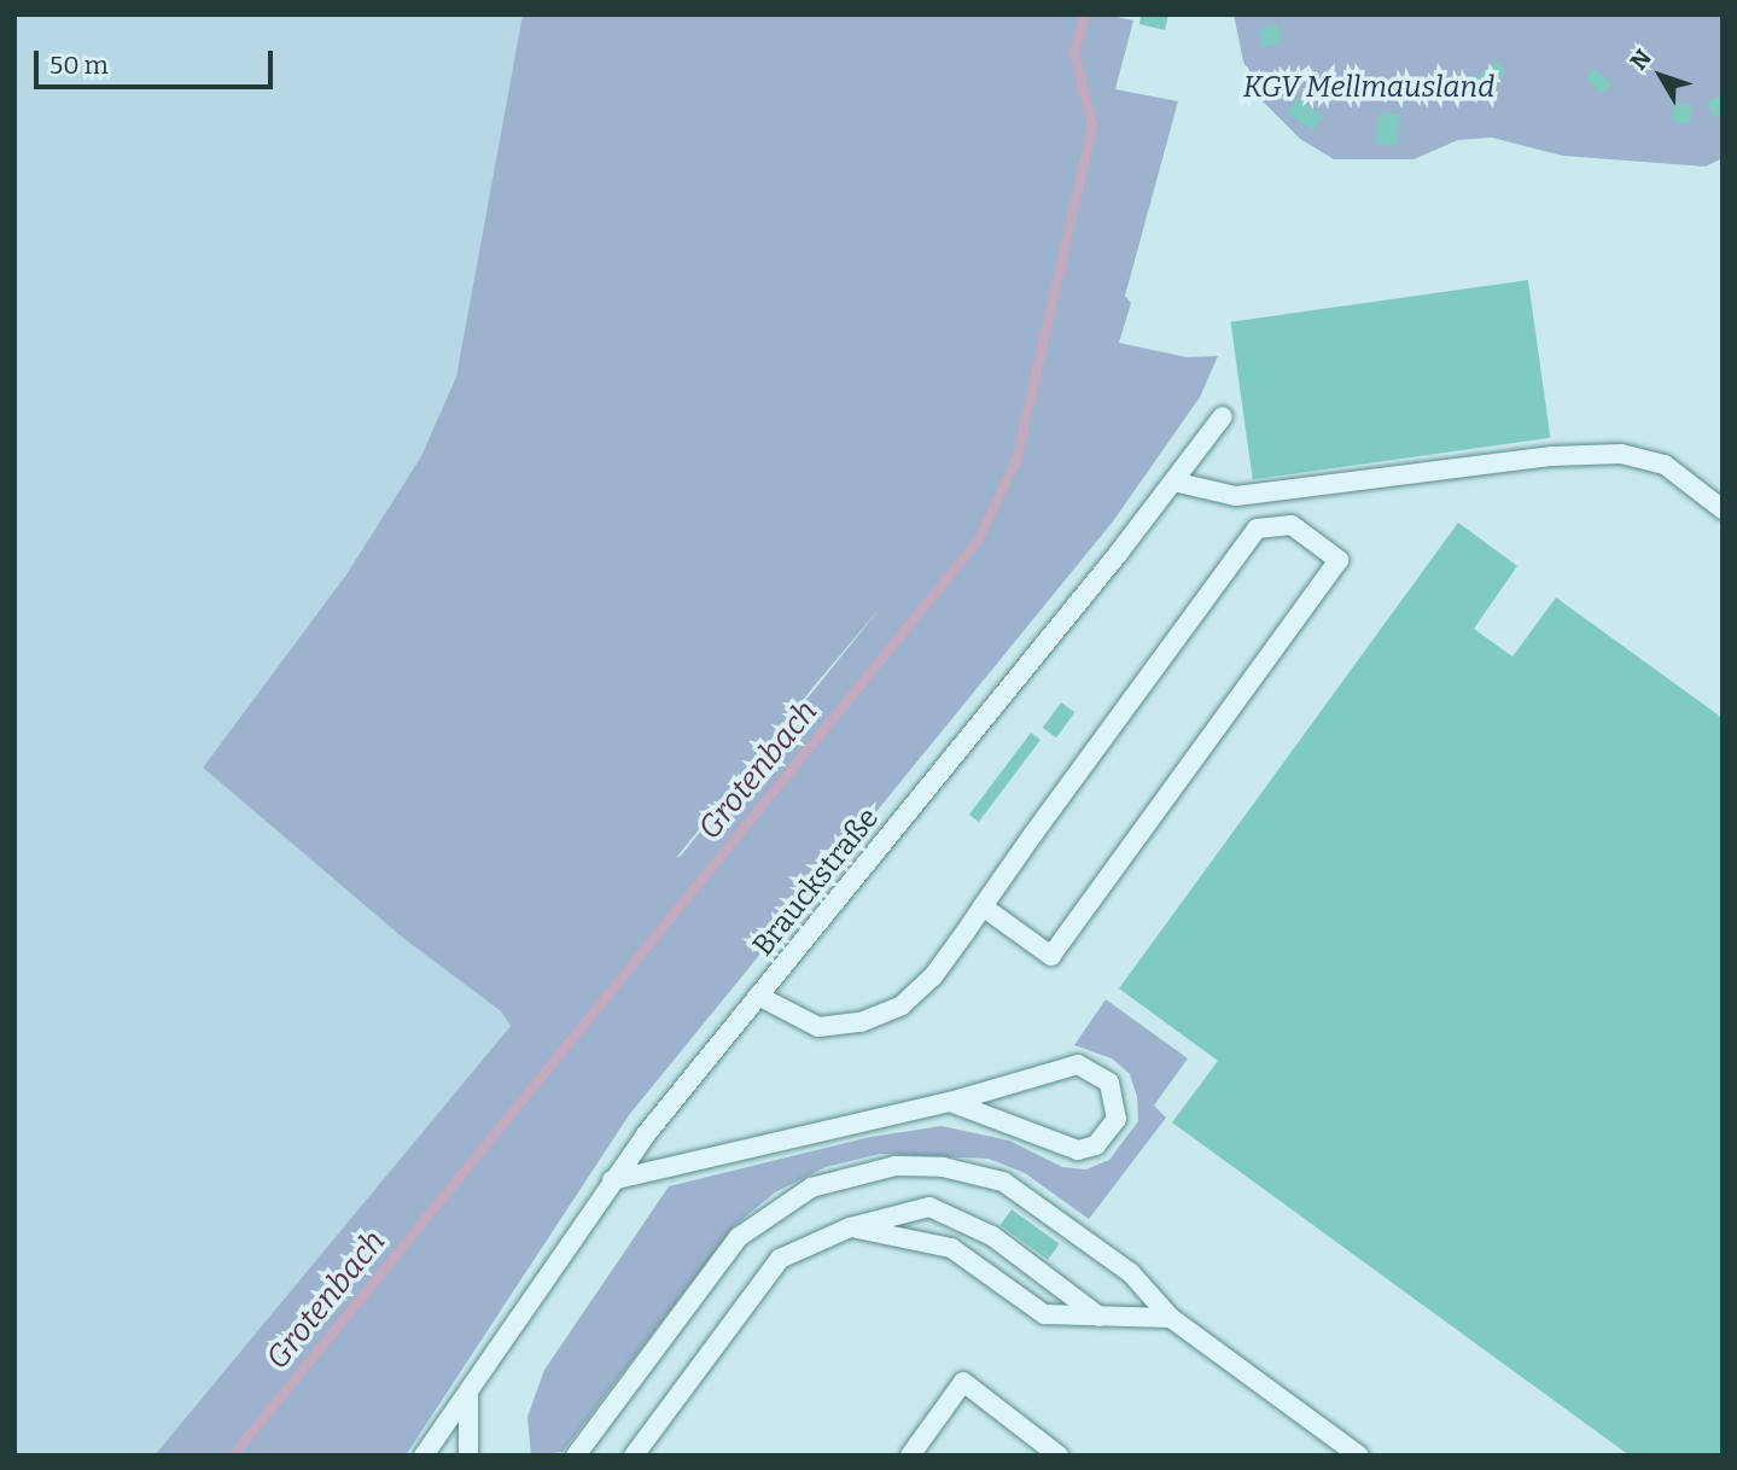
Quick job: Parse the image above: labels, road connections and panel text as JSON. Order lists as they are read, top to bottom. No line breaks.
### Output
{"streets":{"lane":["Brauckstraße"]},"water":["Grotenbach"],"parks":["KGV Mellmausland"],"scale_bar":"50 m","north":"top left"}
